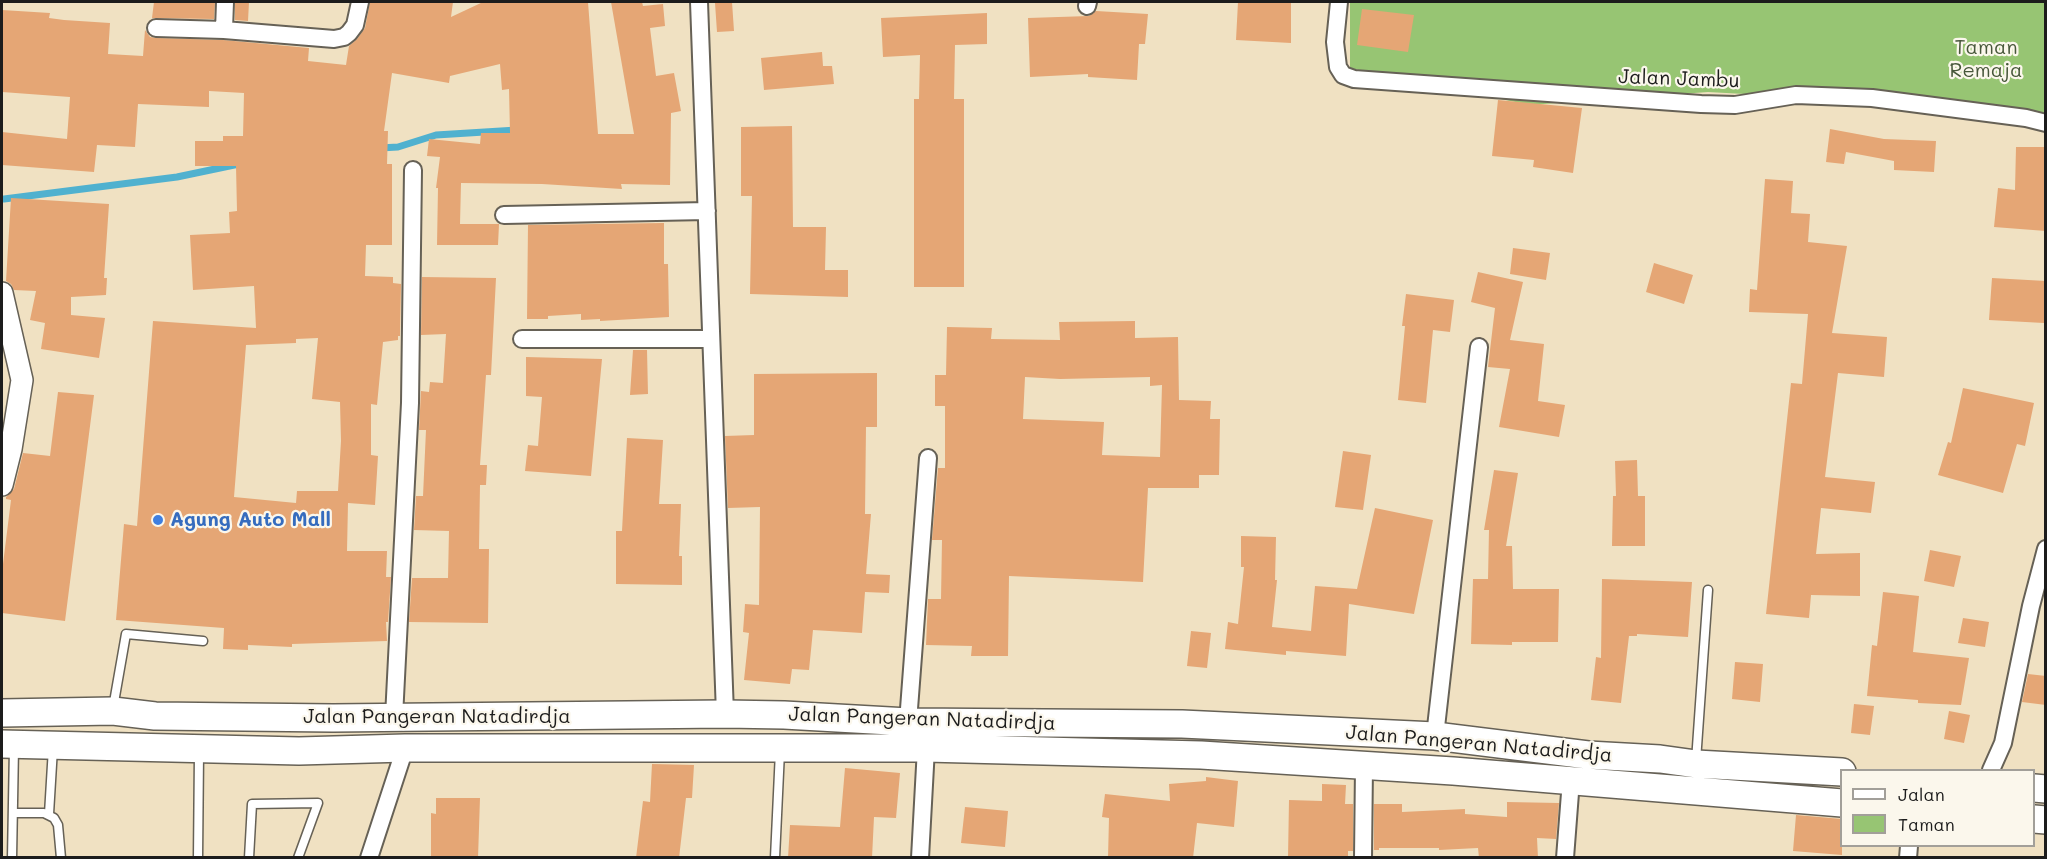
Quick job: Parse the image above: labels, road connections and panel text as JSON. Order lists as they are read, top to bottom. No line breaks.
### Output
{"streets":{"main road":["Jalan Pangeran Natadirdja"],"street":["Jalan Jambu"]},"parks":["Taman Remaja"],"places":["Agung Auto Mall"],"legend":["Jalan","Taman"]}
